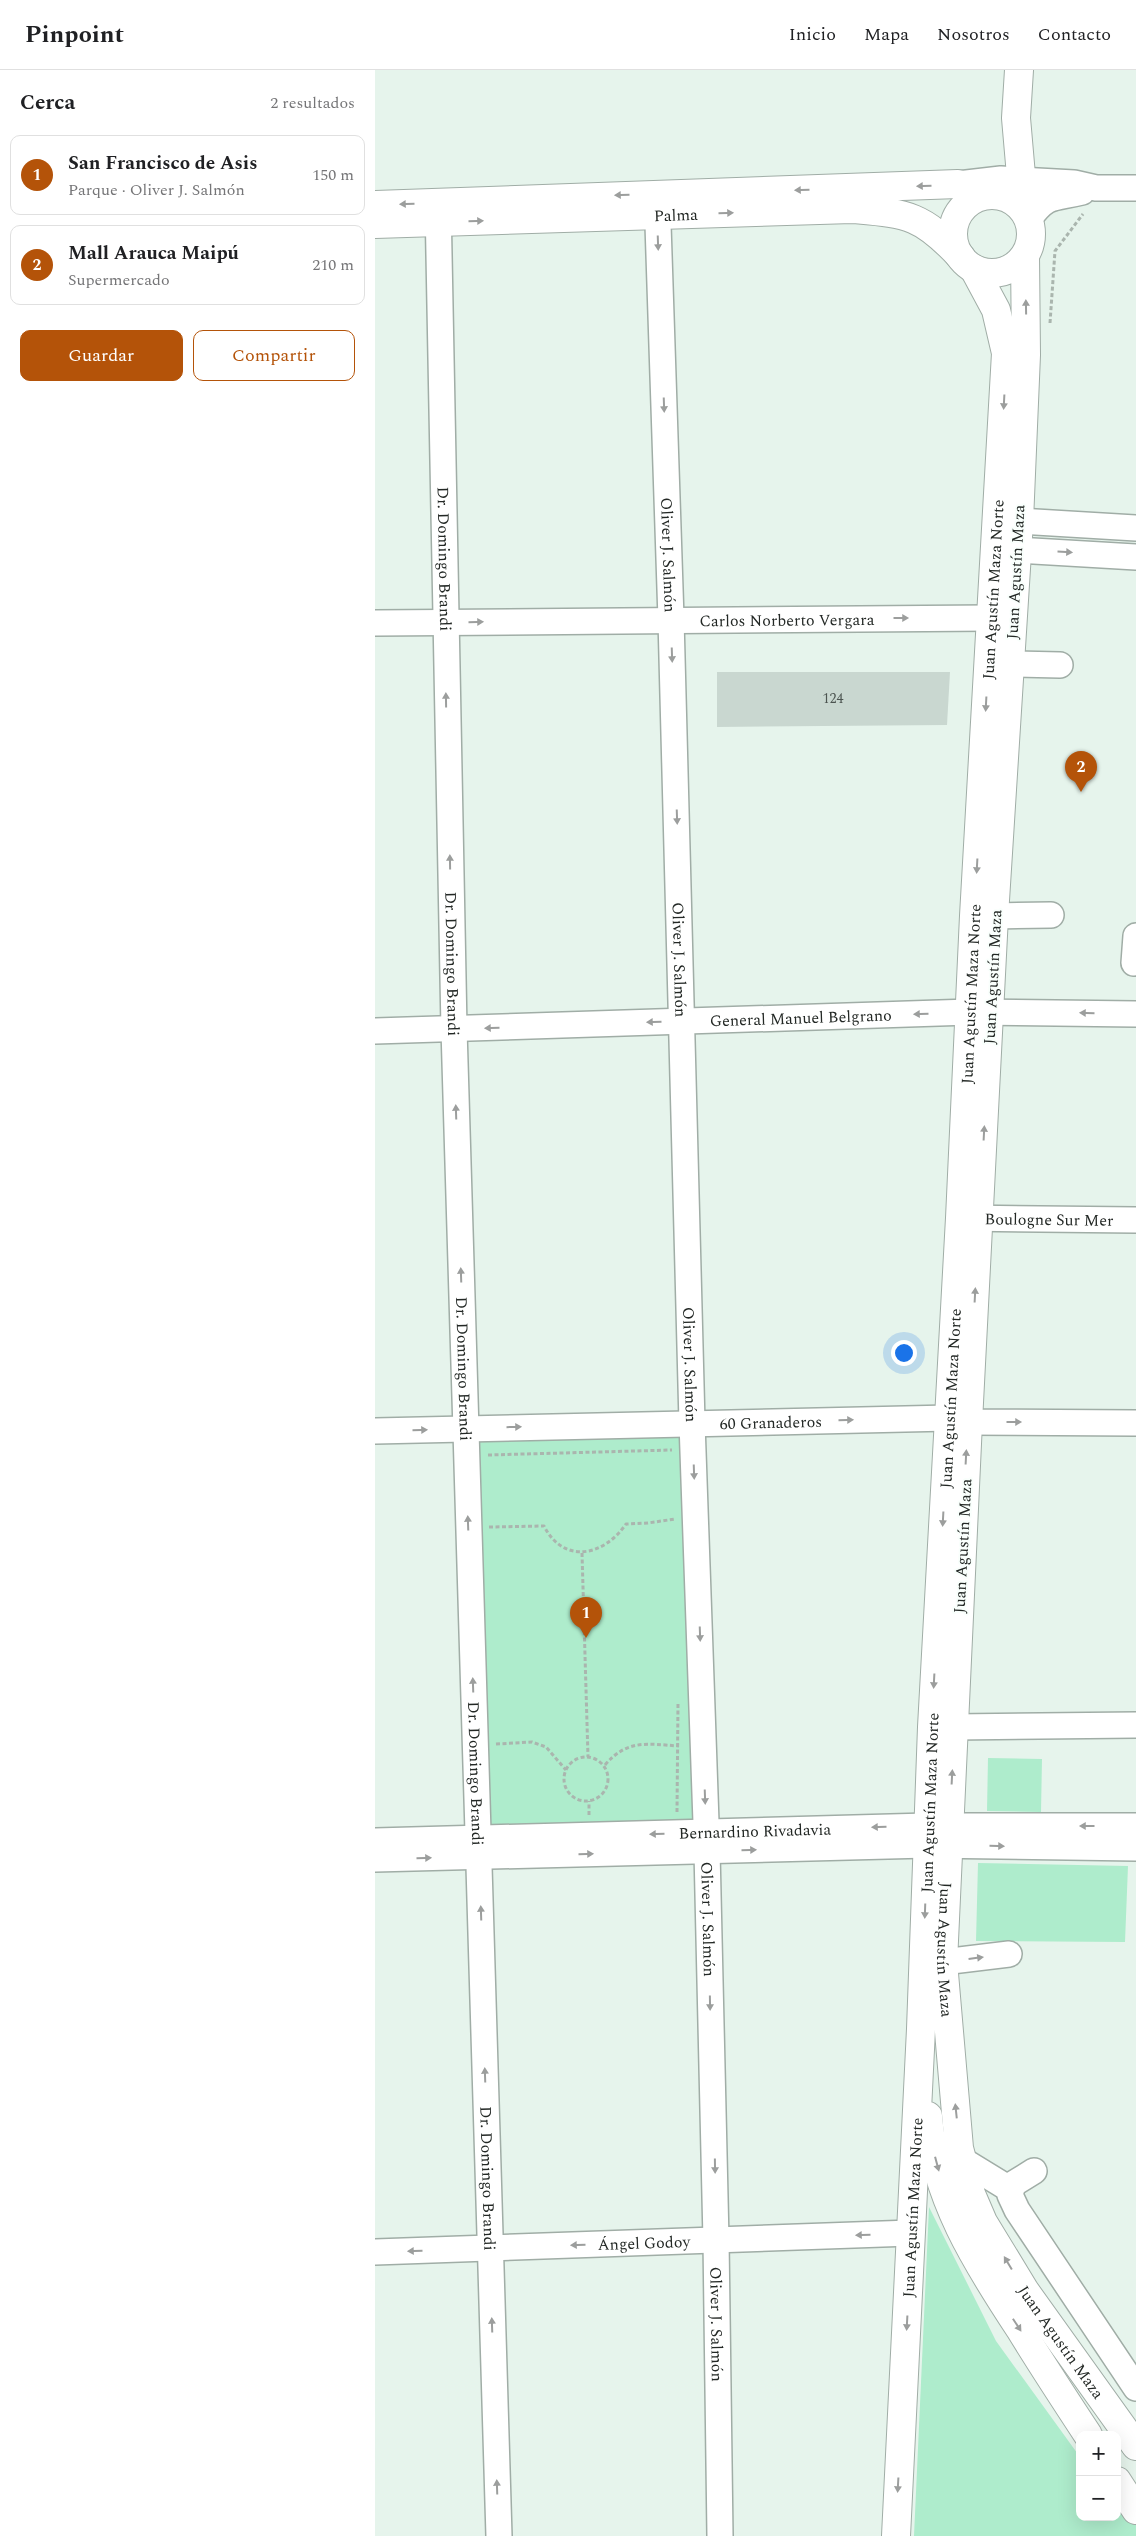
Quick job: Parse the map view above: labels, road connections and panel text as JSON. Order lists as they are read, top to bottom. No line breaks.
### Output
{"streets":{"main road":["Palma","Juan Agustín Maza","Juan Agustín Maza Norte"],"street":["Oliver J. Salmón","Dr. Domingo Brandi","Carlos Norberto Vergara","General Manuel Belgrano","Boulogne Sur Mer","60 Granaderos","Bernardino Rivadavia","Ángel Godoy"]},"crossings":[["Palma","Oliver J. Salmón"],["Palma","Dr. Domingo Brandi"],["Palma","Juan Agustín Maza"],["Palma","Juan Agustín Maza Norte"],["Oliver J. Salmón","Carlos Norberto Vergara"],["Oliver J. Salmón","General Manuel Belgrano"],["Oliver J. Salmón","60 Granaderos"],["Oliver J. Salmón","Bernardino Rivadavia"],["Oliver J. Salmón","Ángel Godoy"],["Dr. Domingo Brandi","Carlos Norberto Vergara"],["Dr. Domingo Brandi","General Manuel Belgrano"],["Dr. Domingo Brandi","60 Granaderos"],["Dr. Domingo Brandi","Bernardino Rivadavia"],["Dr. Domingo Brandi","Ángel Godoy"],["Juan Agustín Maza","Juan Agustín Maza Norte"],["Juan Agustín Maza","General Manuel Belgrano"],["Juan Agustín Maza","60 Granaderos"],["Juan Agustín Maza","Bernardino Rivadavia"],["Juan Agustín Maza Norte","Carlos Norberto Vergara"],["Juan Agustín Maza Norte","General Manuel Belgrano"],["Juan Agustín Maza Norte","Boulogne Sur Mer"],["Juan Agustín Maza Norte","60 Granaderos"],["Juan Agustín Maza Norte","Bernardino Rivadavia"],["Juan Agustín Maza Norte","Ángel Godoy"]],"one_way":["Oliver J. Salmón","Dr. Domingo Brandi","Juan Agustín Maza Norte","Carlos Norberto Vergara","General Manuel Belgrano","60 Granaderos","Ángel Godoy"],"house_numbers":["124"],"page":{"header":"Pinpoint","nav":["Inicio","Mapa","Nosotros","Contacto"],"heading":["Cerca","2 resultados"],"list":[{"mark":"1","name":"San Francisco de Asis","note":"Parque · Oliver J. Salmón","value":"150 m"},{"mark":"2","name":"Mall Arauca Maipú","note":"Supermercado","value":"210 m"}],"buttons":["Guardar","Compartir"],"pins":["2","1"],"map_buttons":["+","−"]}}
